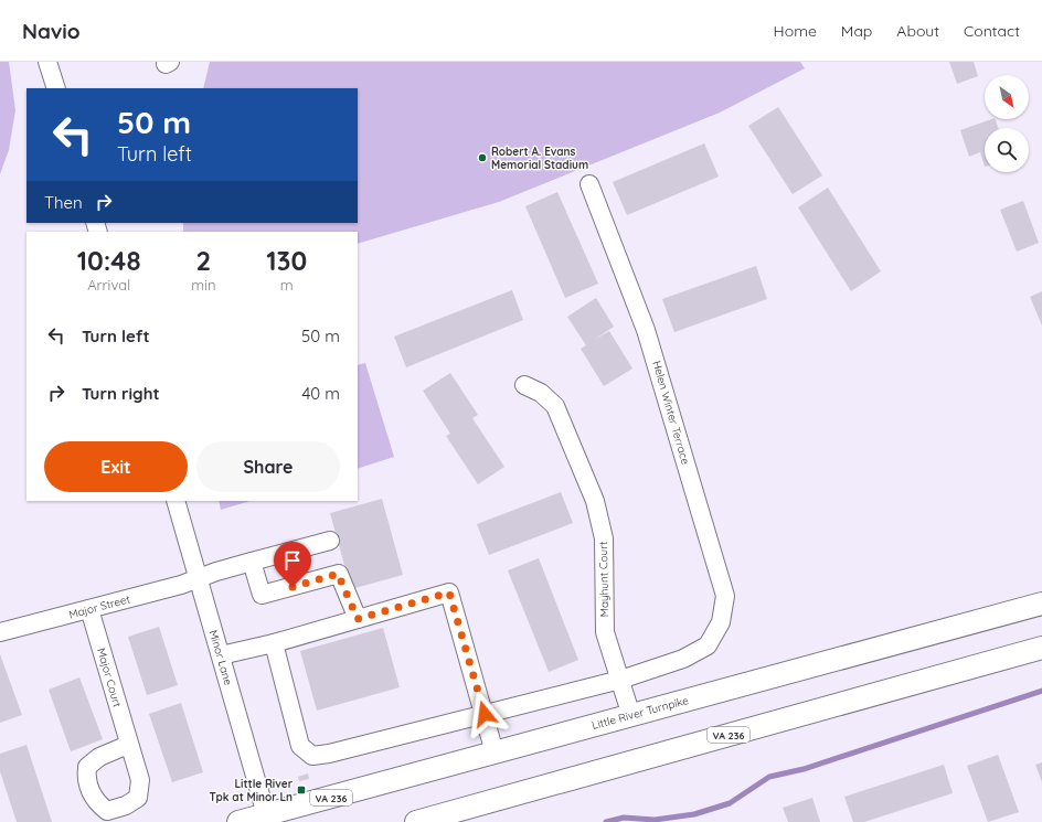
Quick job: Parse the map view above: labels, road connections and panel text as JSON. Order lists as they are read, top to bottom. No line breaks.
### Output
{"streets":{"main road":["Little River Turnpike","VA 236"],"street":["Helen Winter Terrace","Mayhunt Court","Major Street","Minor Lane","Major Court"]},"crossings":[["Helen Winter Terrace","Mayhunt Court"],["Mayhunt Court","Little River Turnpike"],["Major Street","Minor Lane"],["Major Street","Major Court"],["Minor Lane","Little River Turnpike"]],"places":{"other":["Robert A. Evans Memorial Stadium"],"transit":["Little River Tpk at Minor Ln"]},"north":"bottom right","page":{"header":"Navio","nav":["Home","Map","About","Contact"],"turn":["50 m","Turn left"],"then":"Then","eta":["10:48","Arrival","2","min","130","m"],"list":[{"name":"Turn left","value":"50 m"},{"name":"Turn right","value":"40 m"}],"buttons":["Exit","Share"]}}
